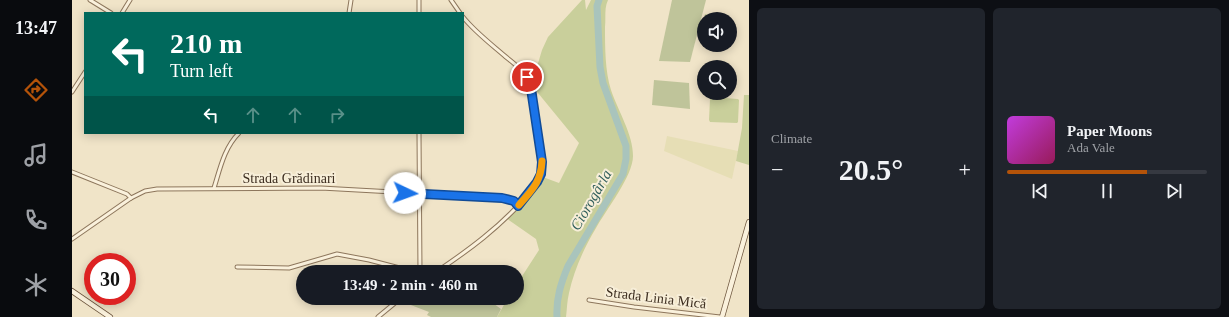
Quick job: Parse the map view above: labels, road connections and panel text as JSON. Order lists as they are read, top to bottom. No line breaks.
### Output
{"streets":{"street":["Strada Grădinari","Strada Linia Mică"]},"water":["Ciorogârla"],"page":{"tabs":"13:47","tile":"Climate","turn":["210 m","Turn left"],"song":["Paper Moons","Ada Vale"],"heat":["−","20.5°","+"],"limit":"30","trip":"13:49 · 2 min · 460 m"}}
